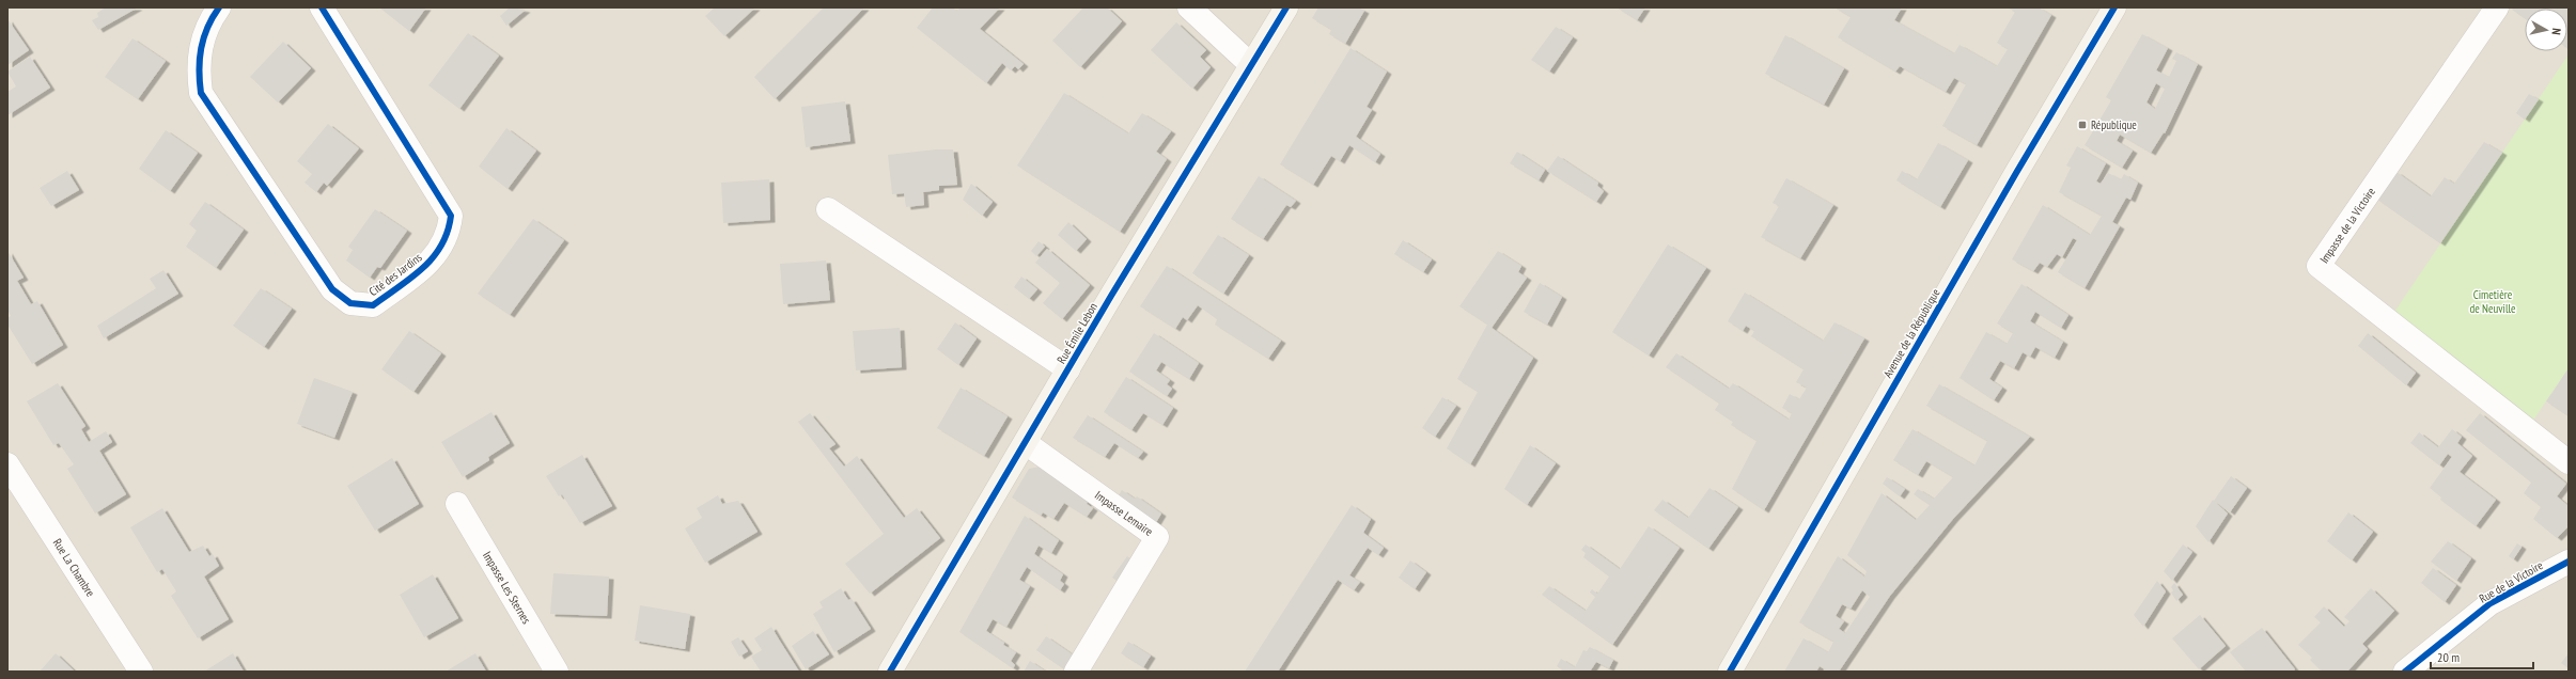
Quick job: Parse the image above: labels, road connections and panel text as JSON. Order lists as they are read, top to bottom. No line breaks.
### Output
{"streets":{"street":["Impasse de la Victoire","Cité des Jardins","Rue Émile Lebon","Avenue de la République","Impasse Lemaire","Rue La Chambre","Rue de la Victoire","Impasse Les Sternes"]},"crossings":[["Rue Émile Lebon","Impasse Lemaire"]],"parks":["Cimetière de Neuville"],"places":{"transit":["République"]},"scale_bar":"20 m","north":"right"}
